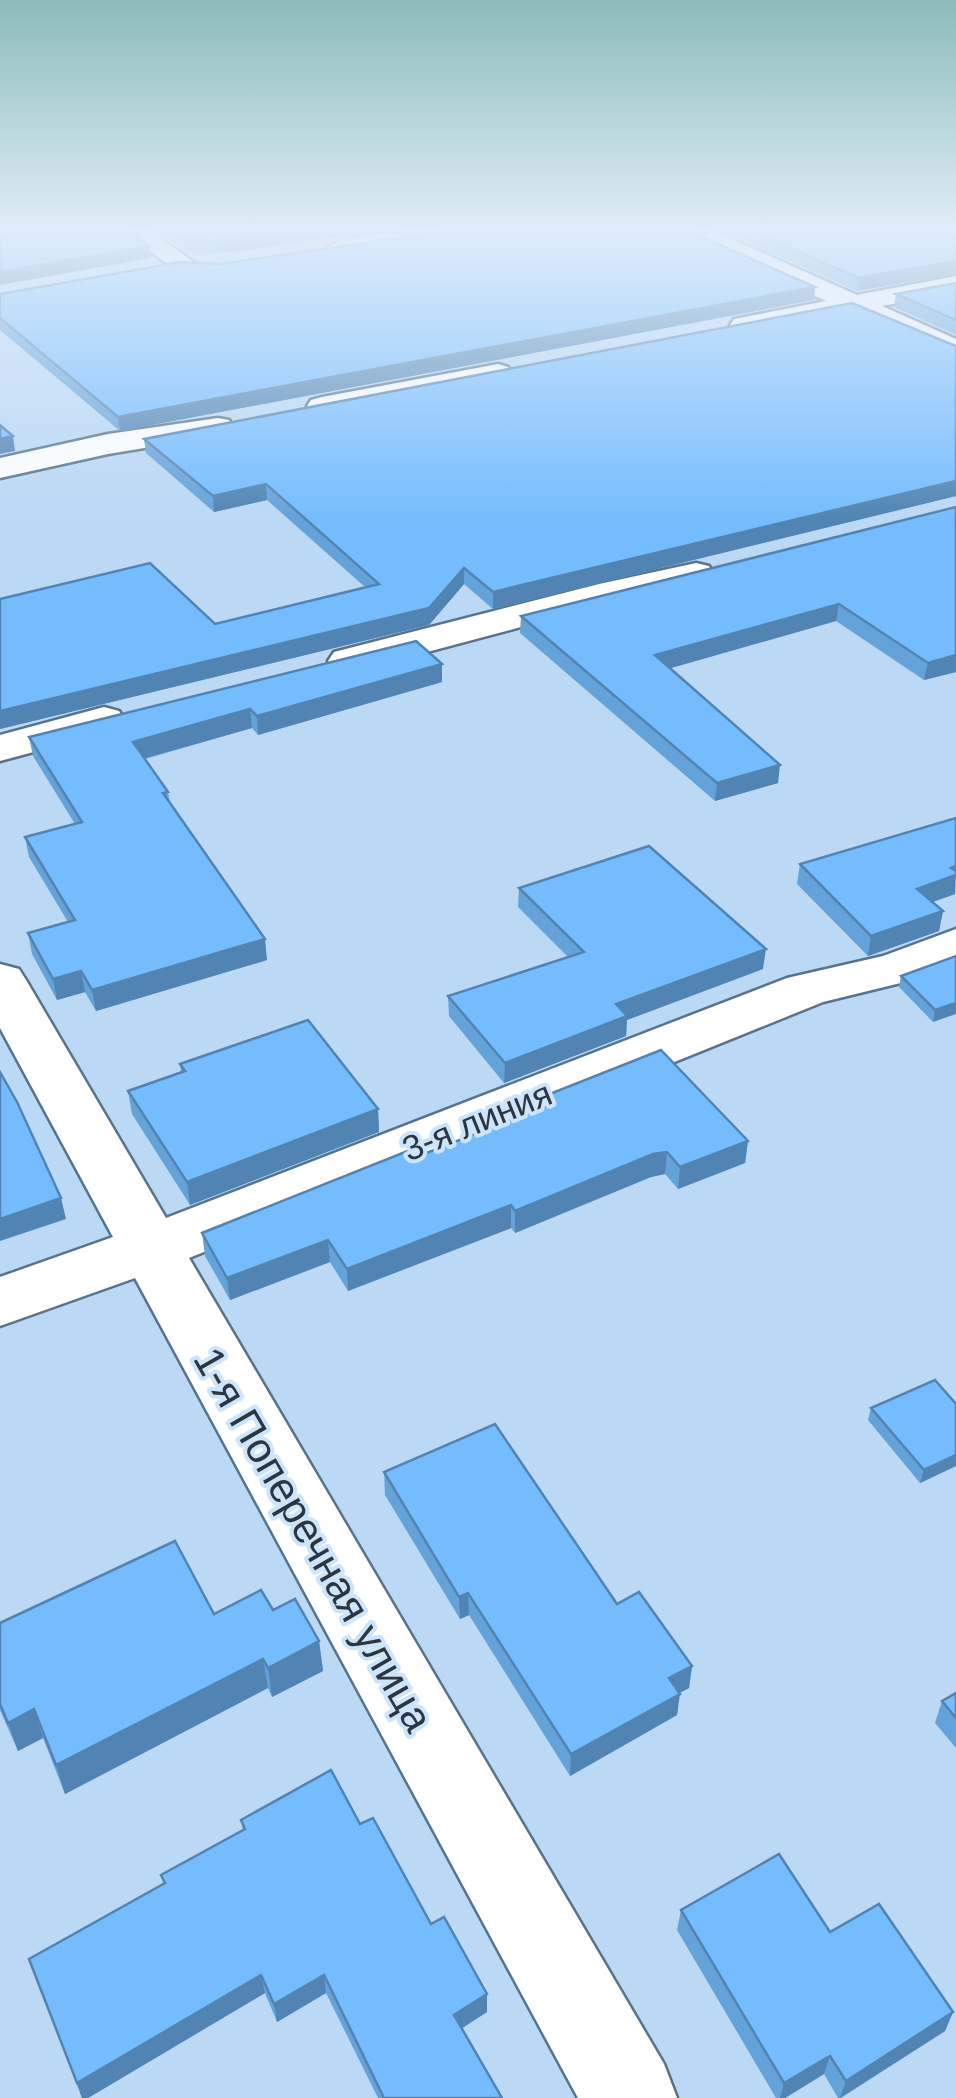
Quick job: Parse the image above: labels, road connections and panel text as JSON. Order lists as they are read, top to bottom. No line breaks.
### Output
{"streets":{"street":["3-я линия","1-я Поперечная улица"]},"crossings":[["3-я линия","1-я Поперечная улица"]]}
